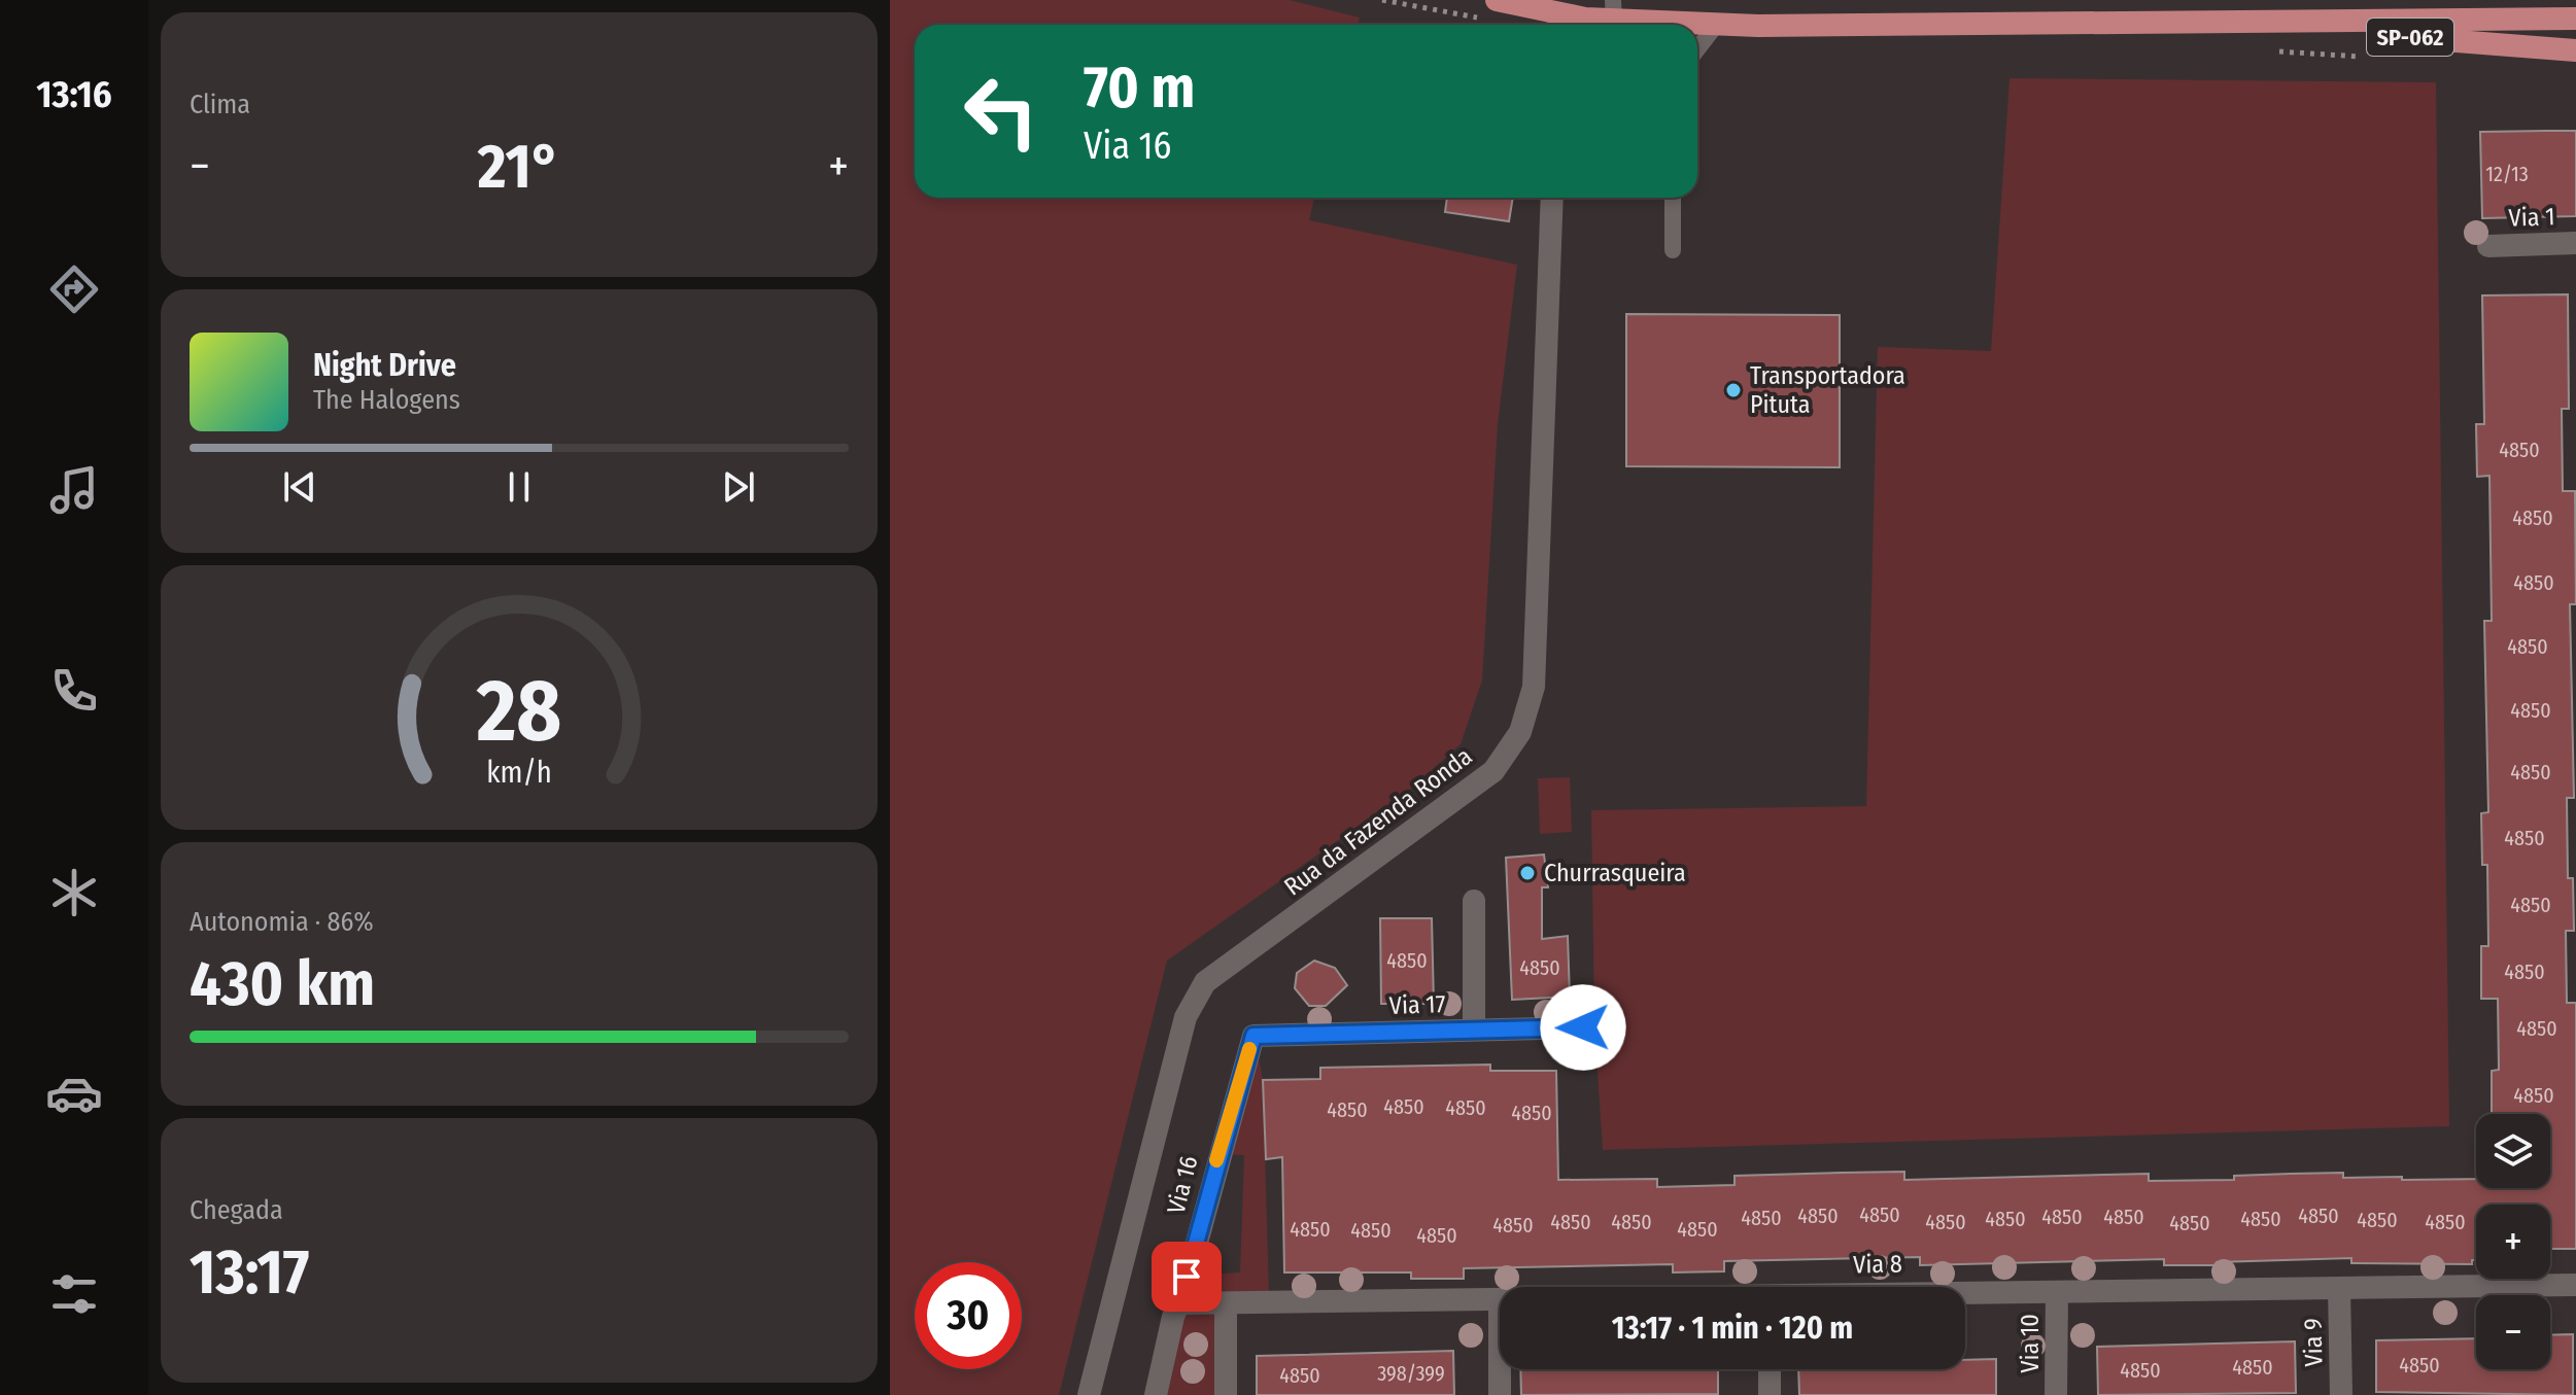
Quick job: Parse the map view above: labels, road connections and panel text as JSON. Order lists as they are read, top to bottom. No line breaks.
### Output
{"streets":{"main road":["SP-062"],"street":["Via 1","Rua da Fazenda Ronda","Via 17","Via 16","Via 8","Via 9","Via 10"]},"crossings":[["Via 17","Via 16"],["Via 16","Via 8"],["Via 8","Via 9"],["Via 8","Via 10"]],"places":["Transportadora Pituta","Churrasqueira"],"house_numbers":["12/13","4850","4850","4850","4850","4850","4850","4850","4850","4850","4850","4850","4850","4850","4850","4850","4850","4850","4850","4850","4850","4850","4850","4850","4850","4850","4850","4850","4850","4850","4850","4850","4850","4850","4850","4850","4850","4850","4850","4850","398/399","4850"],"page":{"tabs":"13:16","tile":["Clima",["Autonomia · 86%","430 km"],["Chegada","13:17"]],"turn":["70 m","Via 16"],"heat":["−","21°","+"],"song":["Night Drive","The Halogens"],"map_buttons":["+","−"],"limit":"30","trip":"13:17 · 1 min · 120 m","gauge":["28","km/h"]}}
